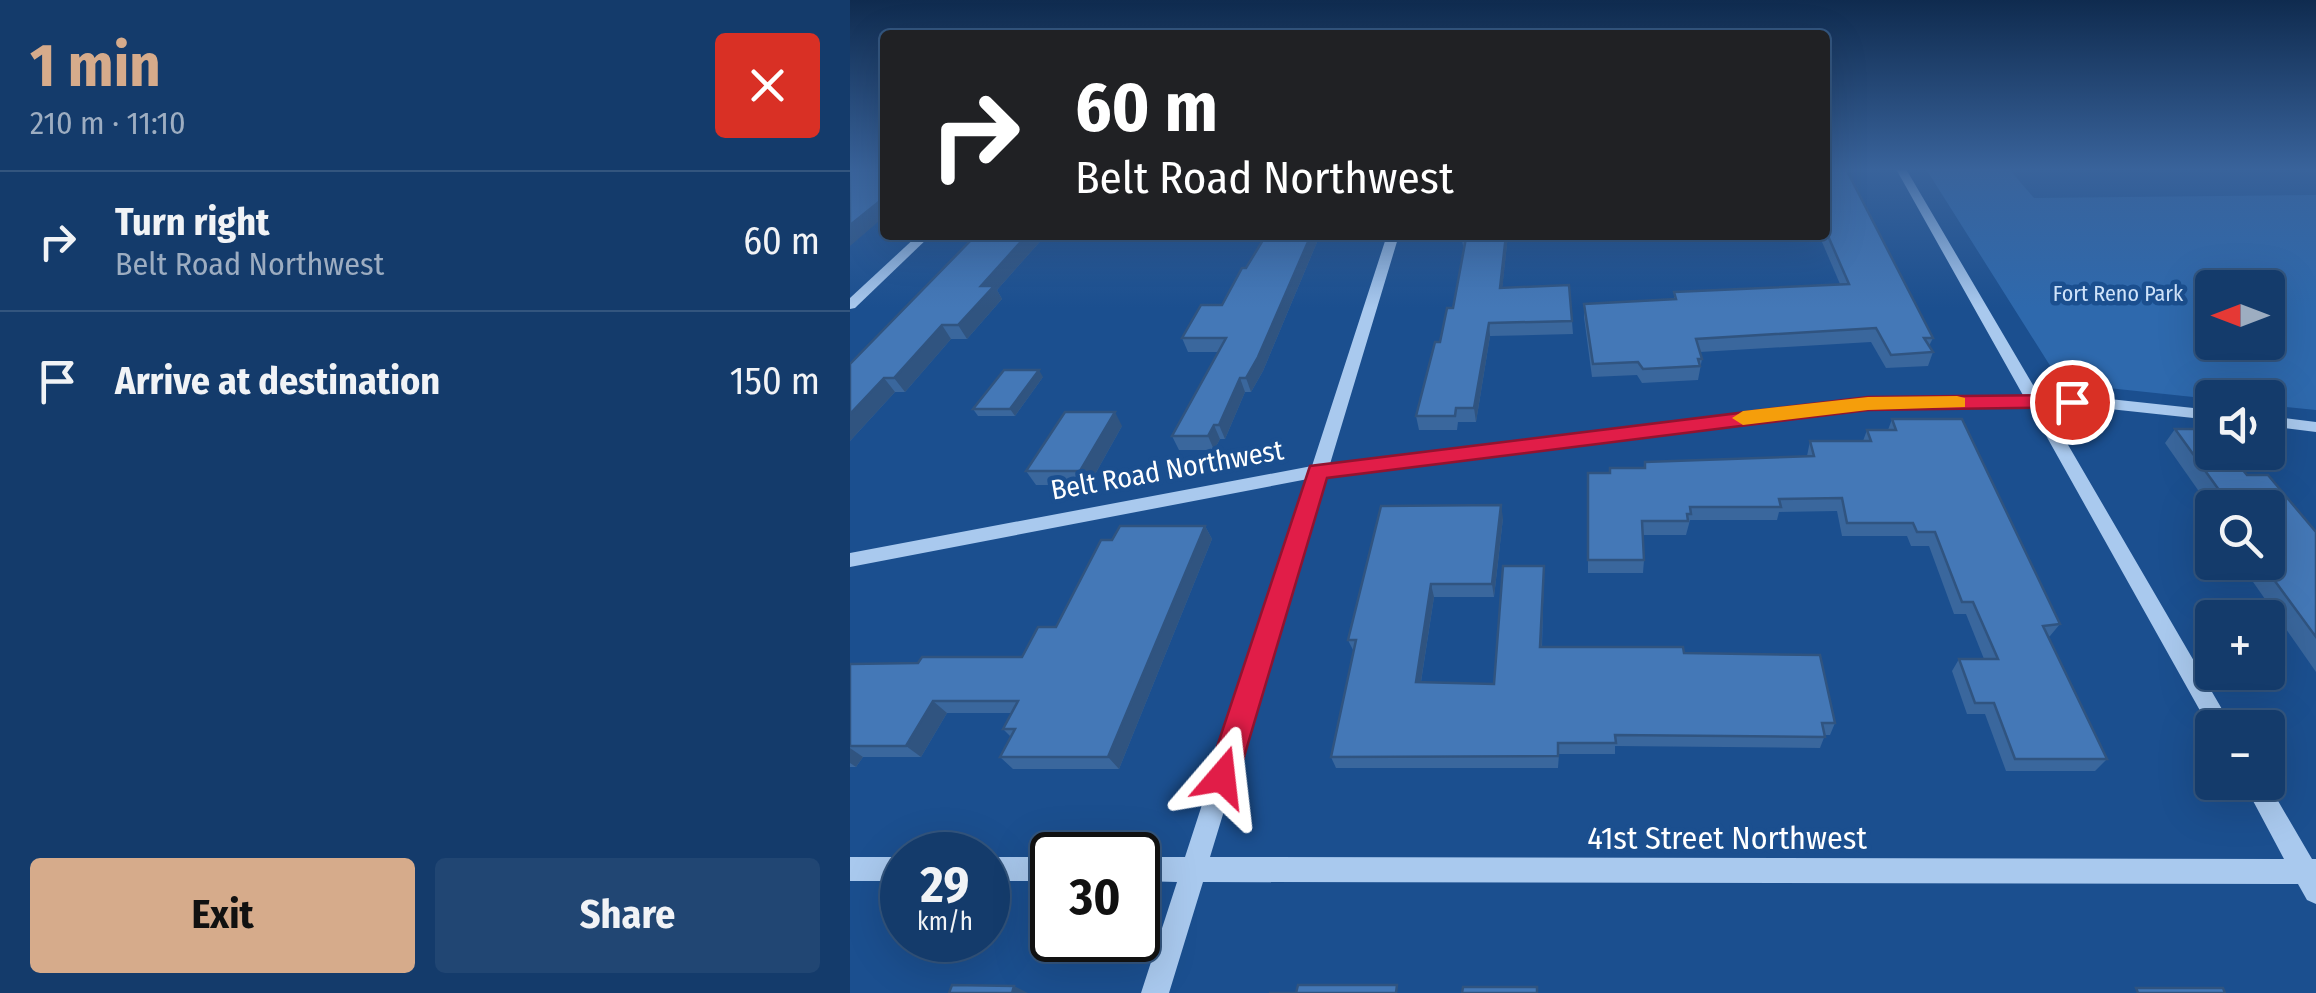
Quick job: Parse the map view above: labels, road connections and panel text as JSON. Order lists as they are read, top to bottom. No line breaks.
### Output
{"streets":{"street":["Belt Road Northwest","41st Street Northwest"]},"parks":["Fort Reno Park"],"north":"left","page":{"heading":["1 min","210 m · 11:10"],"turn":["60 m","Belt Road Northwest"],"list":[{"name":"Turn right","note":"Belt Road Northwest","value":"60 m"},{"name":"Arrive at destination","value":"150 m"}],"map_buttons":["+","−"],"speed":"29 km/h","limit":"30","buttons":["Exit","Share"]}}
